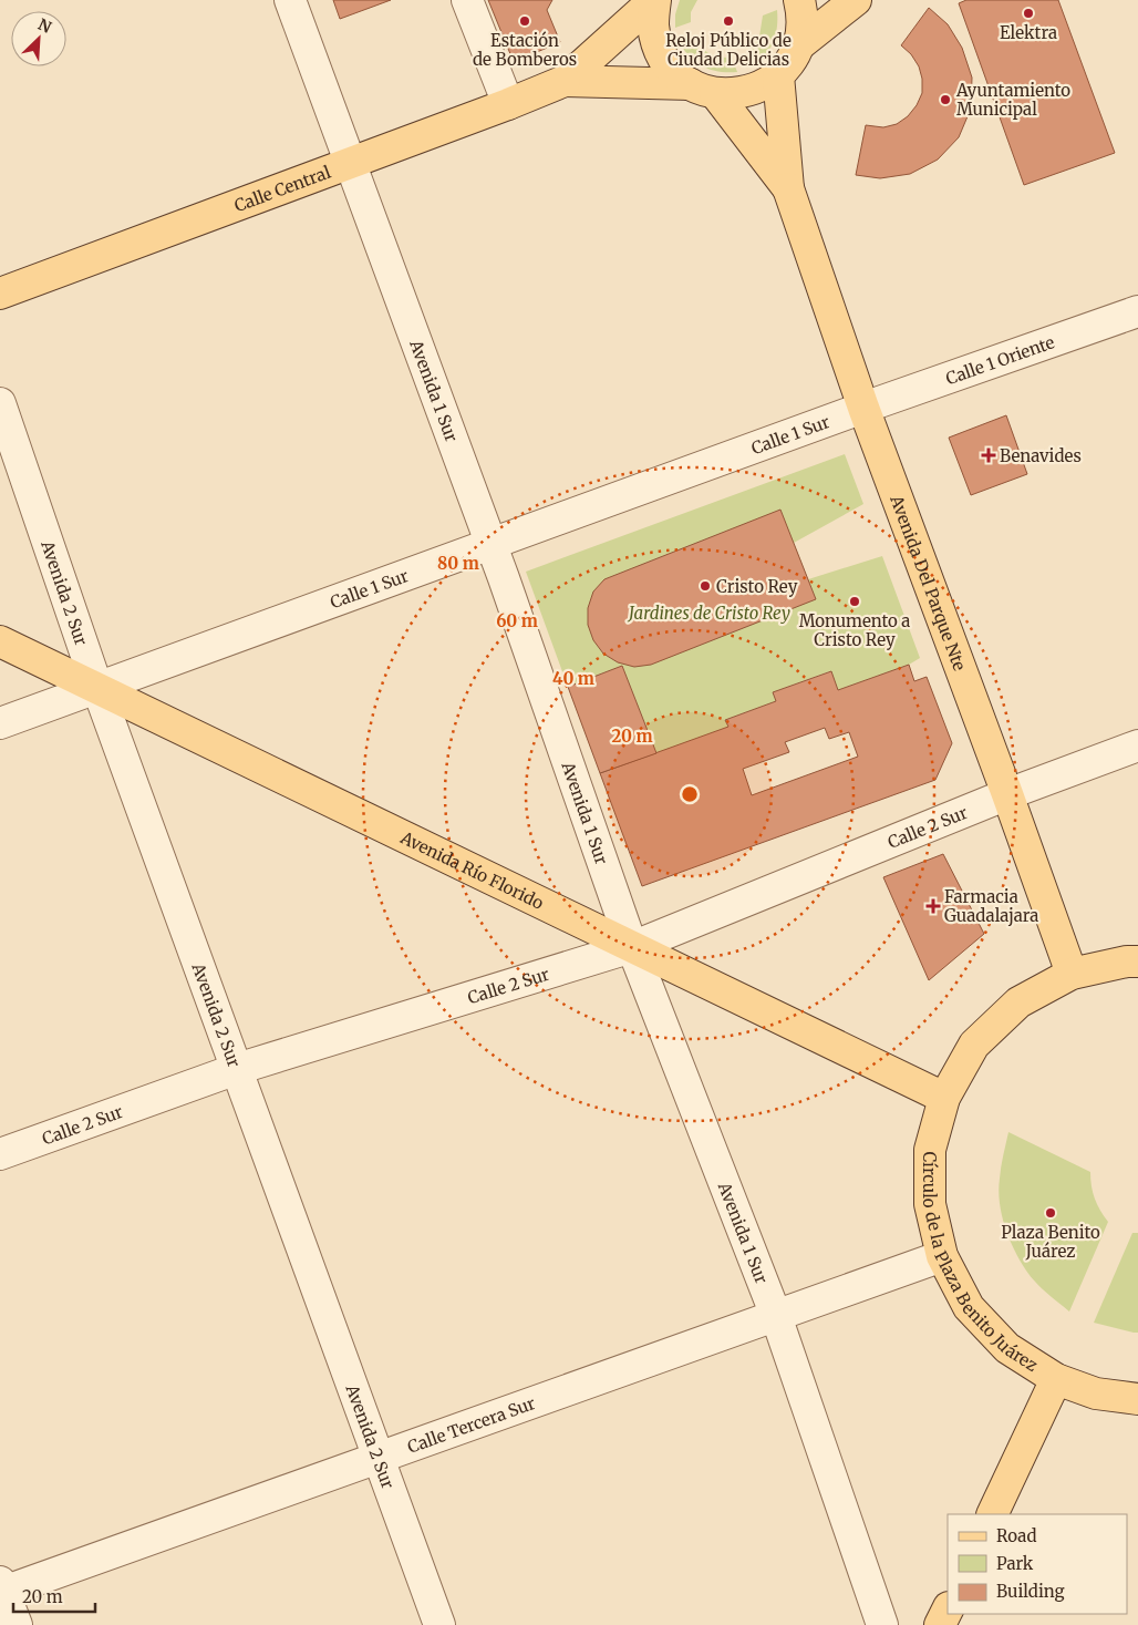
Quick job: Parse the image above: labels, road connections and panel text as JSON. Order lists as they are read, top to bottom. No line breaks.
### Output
{"streets":{"main road":["Calle Central","Avenida Del Parque Nte","Avenida Río Florido","Círculo de la Plaza Benito Juárez"],"street":["Calle 1 Oriente","Avenida 1 Sur","Calle 1 Sur","Avenida 2 Sur","Calle 2 Sur","Calle Tercera Sur"]},"crossings":[["Calle Central","Avenida 1 Sur"],["Calle 1 Oriente","Calle 1 Sur"],["Calle 1 Oriente","Avenida Del Parque Nte"],["Avenida 1 Sur","Calle 1 Sur"],["Avenida 1 Sur","Calle 2 Sur"],["Avenida 1 Sur","Avenida Río Florido"],["Avenida 1 Sur","Calle Tercera Sur"],["Calle 1 Sur","Avenida Del Parque Nte"],["Calle 1 Sur","Avenida 2 Sur"],["Calle 1 Sur","Avenida Río Florido"],["Avenida Del Parque Nte","Calle 2 Sur"],["Avenida Del Parque Nte","Círculo de la Plaza Benito Juárez"],["Avenida 2 Sur","Calle 2 Sur"],["Avenida 2 Sur","Avenida Río Florido"],["Avenida 2 Sur","Calle Tercera Sur"],["Calle 2 Sur","Avenida Río Florido"],["Avenida Río Florido","Círculo de la Plaza Benito Juárez"],["Círculo de la Plaza Benito Juárez","Calle Tercera Sur"]],"parks":["Jardines de Cristo Rey"],"places":{"other":["Elektra","Estación de Bomberos","Reloj Público de Ciudad Delicias","Ayuntamiento Municipal","Cristo Rey","Monumento a Cristo Rey","Plaza Benito Juárez"],"health":["Benavides","Farmacia Guadalajara"]},"legend":["Road","Park","Building"],"scale_bar":"20 m","north":"top right","rings":["80 m","60 m","40 m","20 m"]}
